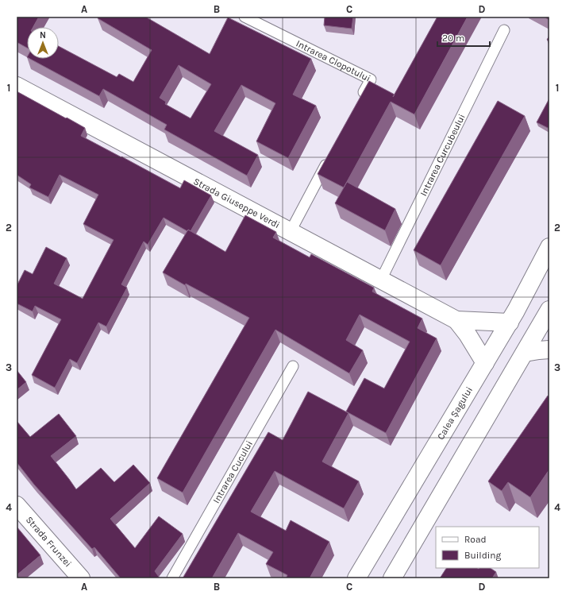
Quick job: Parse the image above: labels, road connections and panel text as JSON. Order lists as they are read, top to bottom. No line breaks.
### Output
{"streets":{"street":["Strada Giuseppe Verdi","Calea Șagului","Strada Frunzei"],"lane":["Intrarea Clopotului","Intrarea Curcubeului","Intrarea Cucului"]},"crossings":[["Intrarea Curcubeului","Strada Giuseppe Verdi"],["Strada Giuseppe Verdi","Calea Șagului"]],"legend":["Road","Building"],"scale_bar":"20 m","north":"top","grid":{"columns":["A","B","C","D"],"rows":["1","2","3","4"]}}
